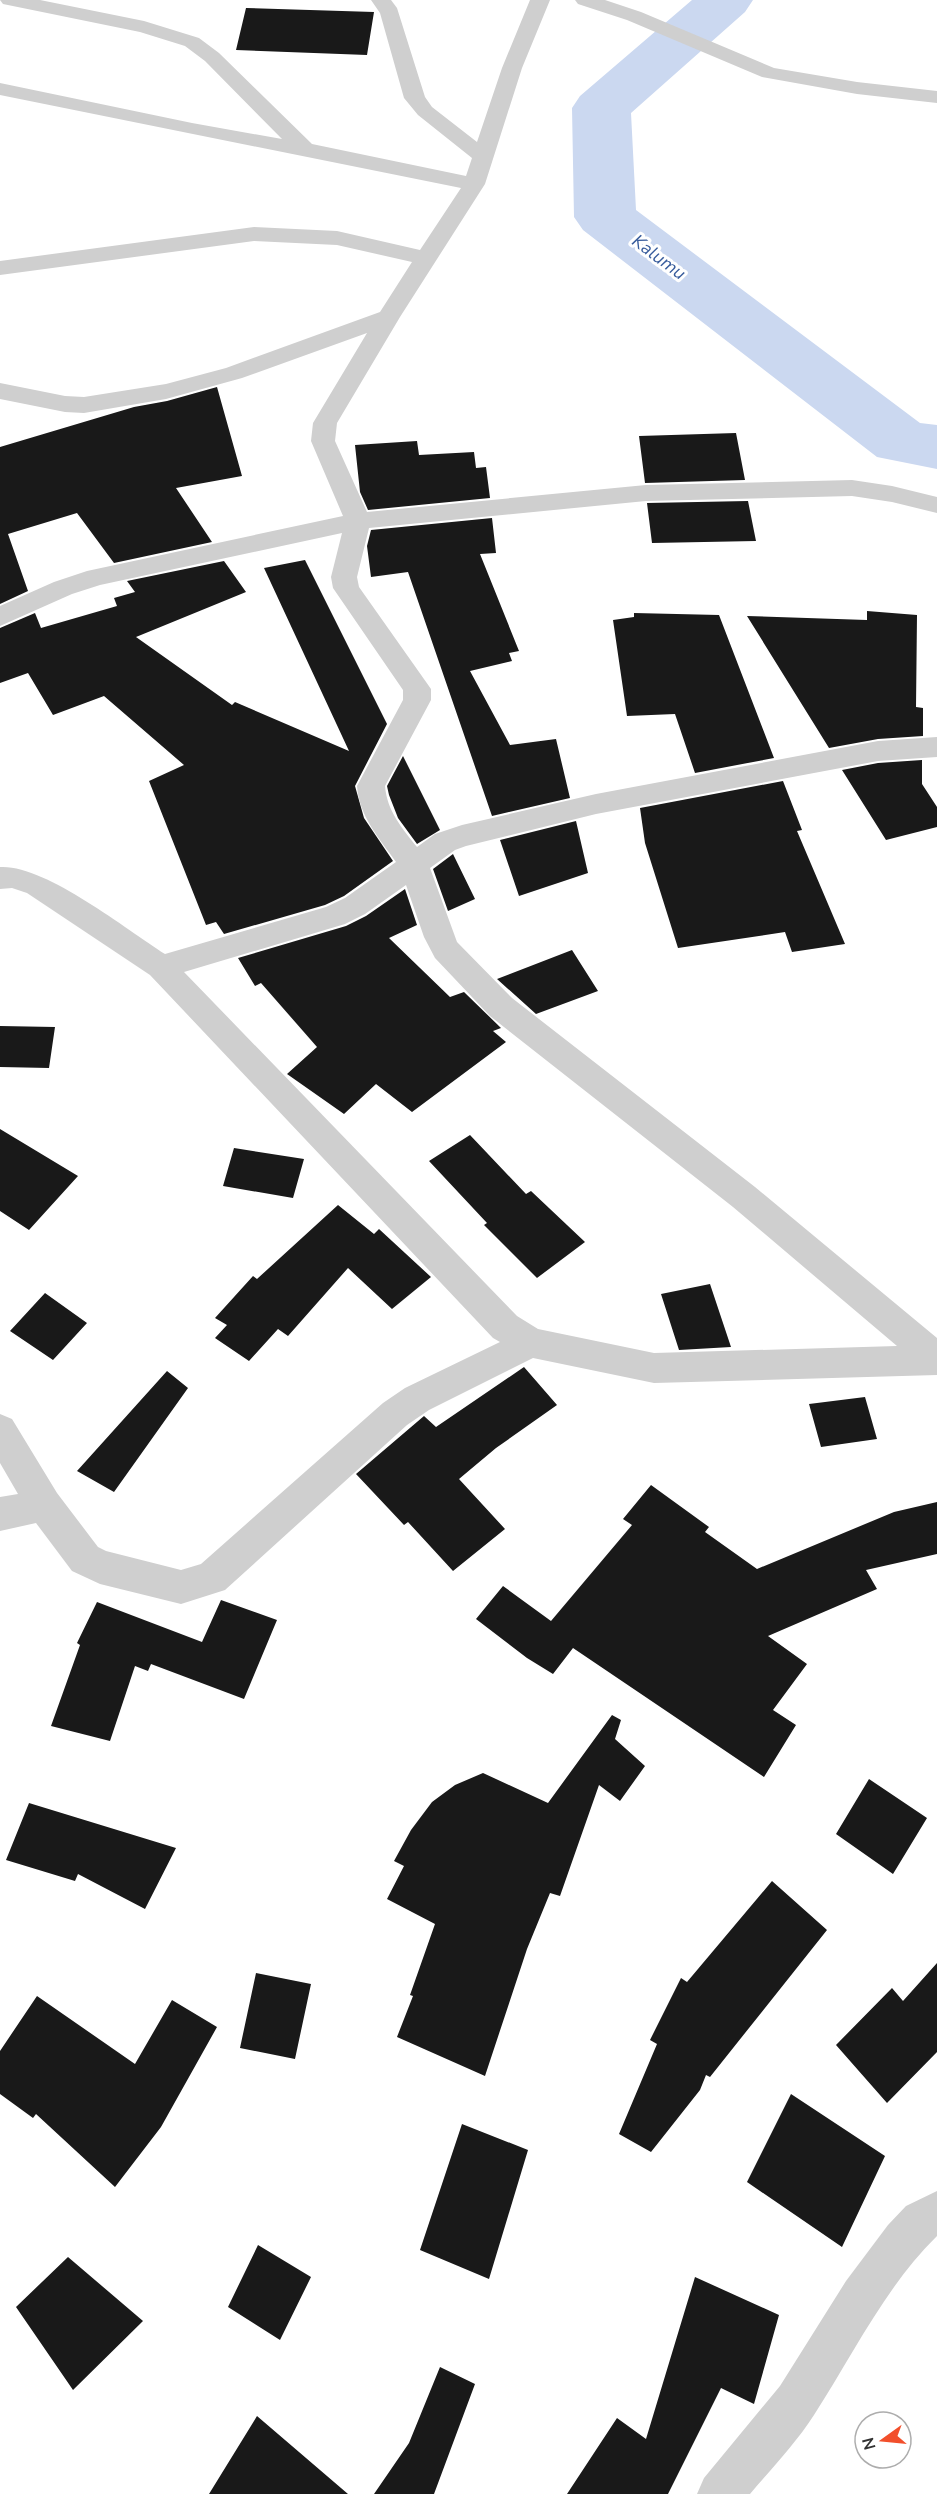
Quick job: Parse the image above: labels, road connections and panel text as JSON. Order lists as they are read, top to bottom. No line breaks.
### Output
{"water":["Kalumu"],"north":"left"}
